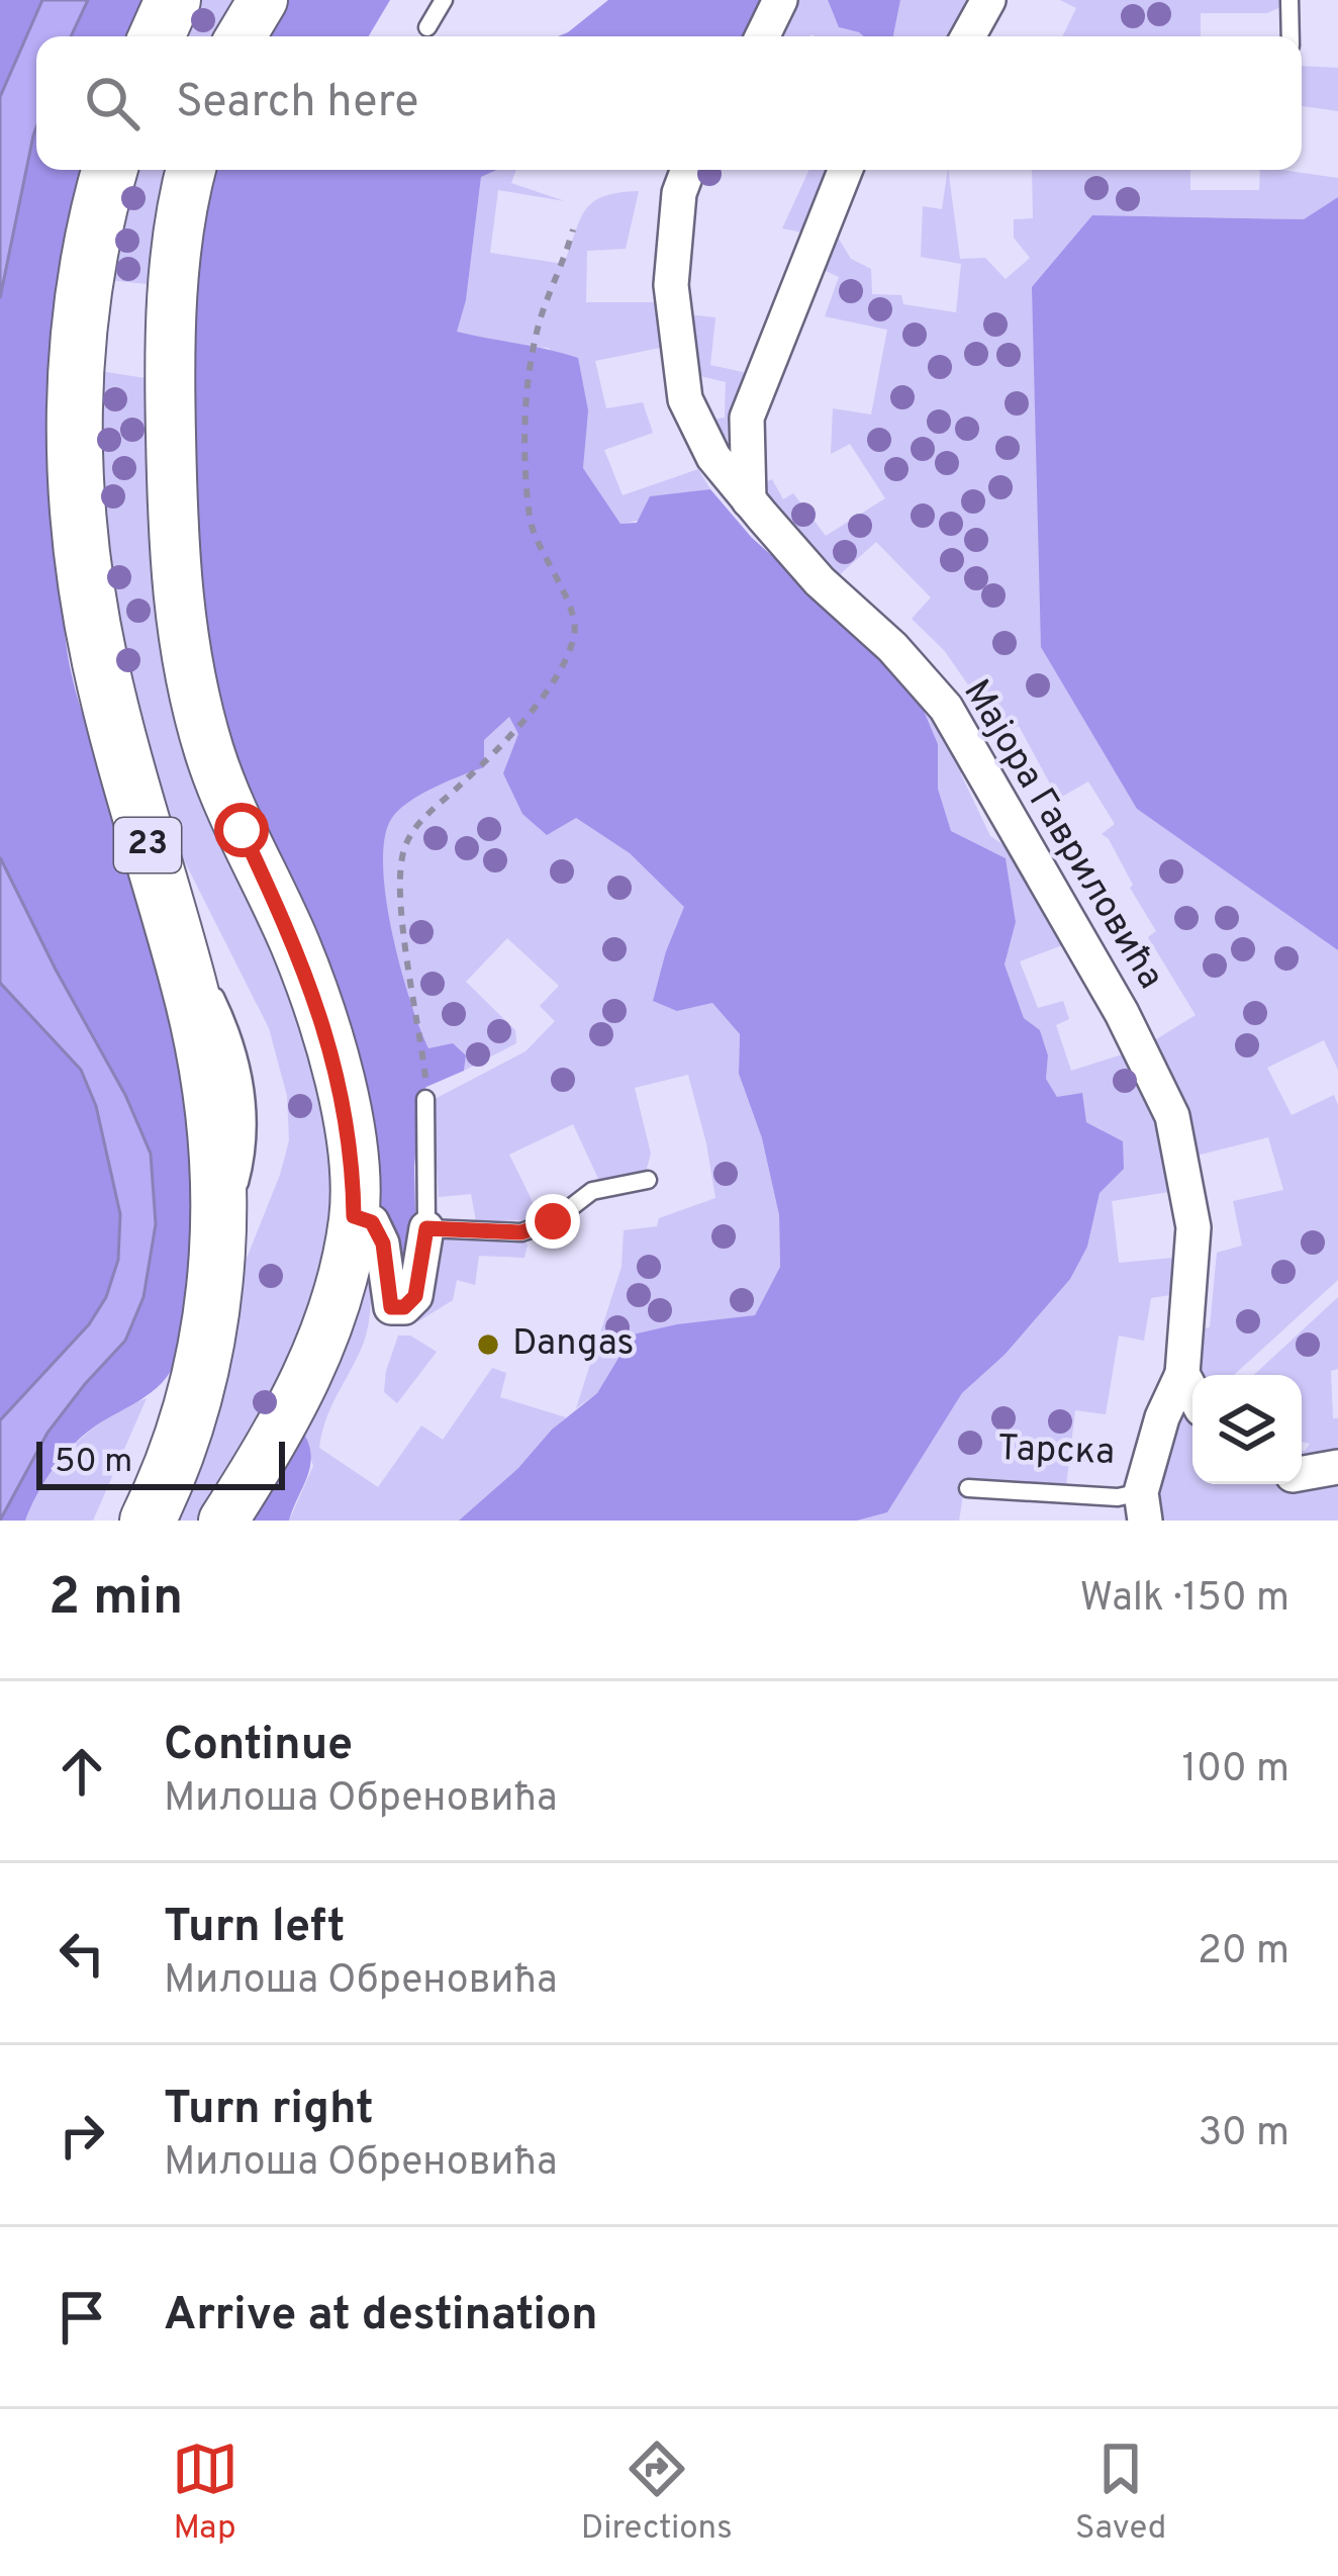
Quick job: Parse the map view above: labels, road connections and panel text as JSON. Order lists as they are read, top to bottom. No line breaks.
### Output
{"streets":{"main road":["23"],"street":["Мајора Гавриловића","Тарска"]},"crossings":[["Мајора Гавриловића","Тарска"]],"places":["Dangas"],"scale_bar":"50 m","page":{"search":"Search here","scale":"50 m","heading":["2 min","Walk · 150 m"],"list":[["Continue","Милоша Обреновића","100 m"],["Turn left","Милоша Обреновића","20 m"],["Turn right","Милоша Обреновића","30 m"],"Arrive at destination"],"nav":["Map","Directions","Saved"]}}
